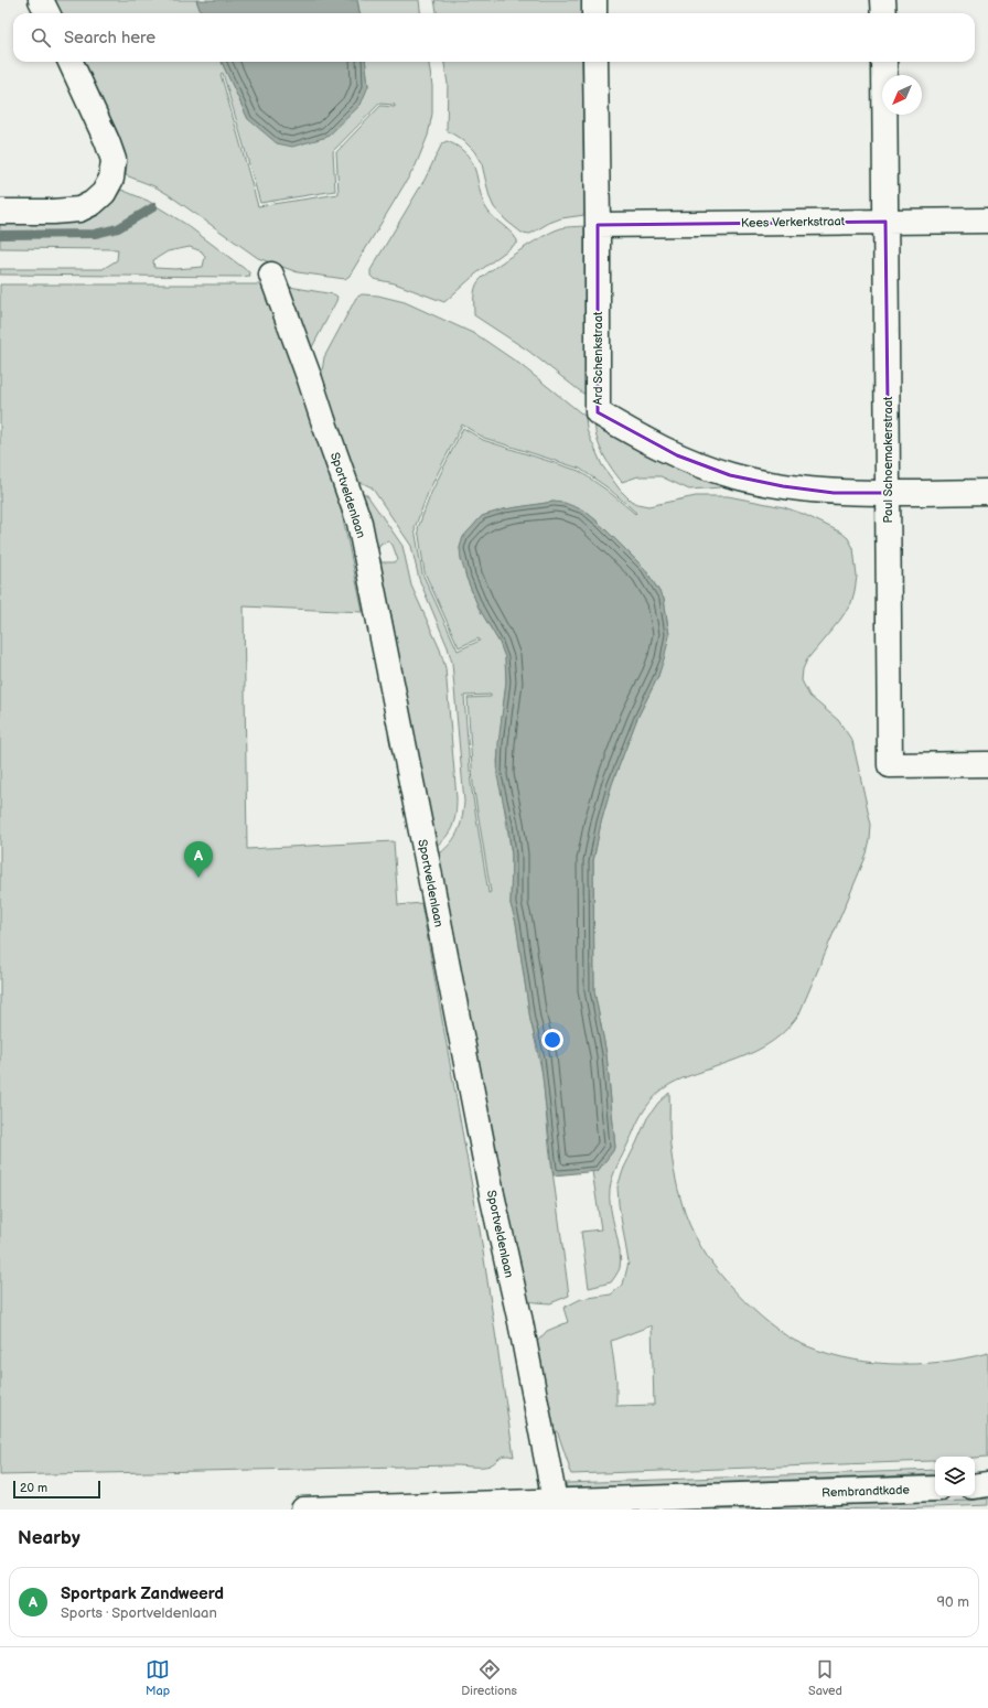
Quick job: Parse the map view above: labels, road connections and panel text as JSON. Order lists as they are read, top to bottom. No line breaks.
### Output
{"streets":{"street":["Kees Verkerkstraat","Ard Schenkstraat","Paul Schoemakerstraat","Sportveldenlaan","Rembrandtkade"]},"crossings":[["Kees Verkerkstraat","Ard Schenkstraat"],["Kees Verkerkstraat","Paul Schoemakerstraat"],["Ard Schenkstraat","Paul Schoemakerstraat"],["Sportveldenlaan","Rembrandtkade"]],"scale_bar":"20 m","north":"bottom left","page":{"search":"Search here","pins":"A","scale":"20 m","heading":"Nearby","list":[{"mark":"A","name":"Sportpark Zandweerd","note":"Sports · Sportveldenlaan","value":"90 m"}],"nav":["Map","Directions","Saved"]}}
